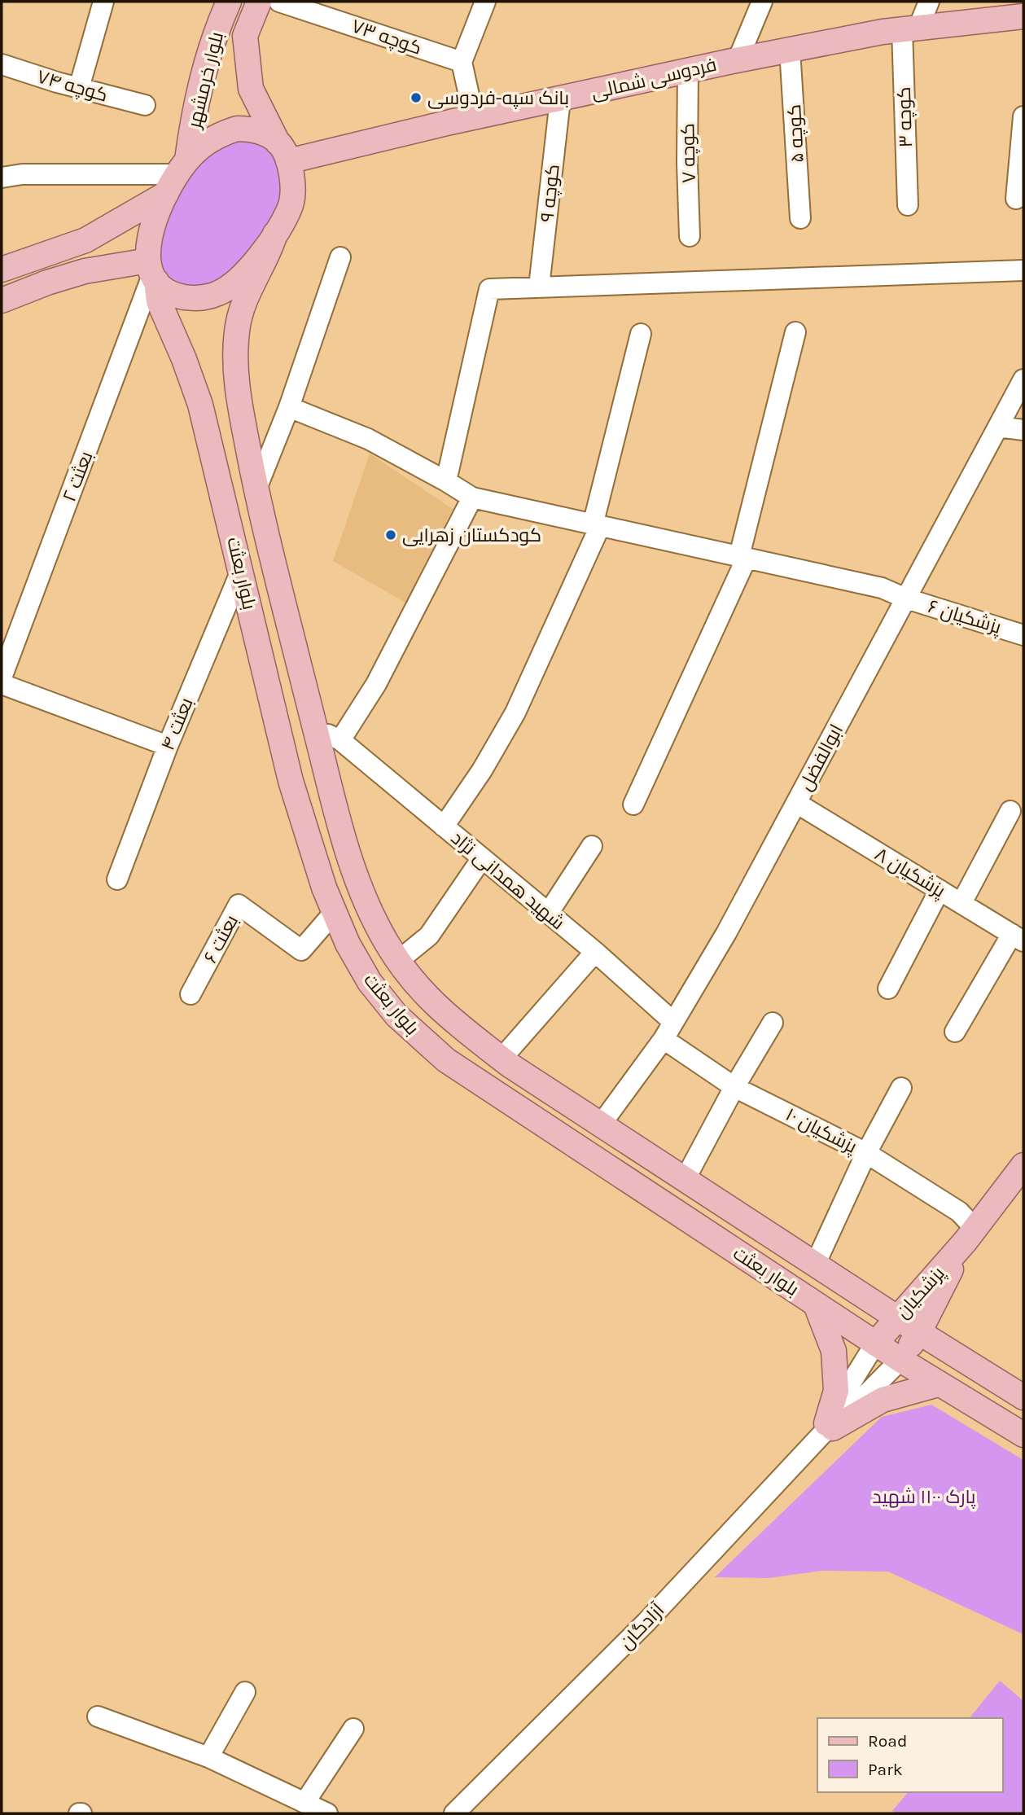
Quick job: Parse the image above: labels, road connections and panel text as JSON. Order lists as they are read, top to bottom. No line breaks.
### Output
{"streets":{"main road":["فردوسی شمالی","بلوار خرمشهر","بلوار بعثت","پزشکیان"],"street":["کوچه ۷۳","کوچه ۷۴","کوچه ۳","کوچه ۵","کوچه ۷","کوچه ۹","بعثت ۲","پزشکیان ۶","بعثت ۴","ابوالفضل","پزشکیان ۸","شهید همدانی نژاد","بعثت ۶","پزشکیان ۱۰","آزادگان"]},"crossings":[["فردوسی شمالی","بلوار خرمشهر"],["فردوسی شمالی","کوچه ۳"],["فردوسی شمالی","کوچه ۵"],["فردوسی شمالی","کوچه ۷"],["فردوسی شمالی","کوچه ۹"],["فردوسی شمالی","بعثت ۲"],["فردوسی شمالی","بلوار بعثت"],["بلوار خرمشهر","بعثت ۲"],["بلوار خرمشهر","بلوار بعثت"],["بعثت ۲","بلوار بعثت"],["بلوار بعثت","بعثت ۴"],["بلوار بعثت","ابوالفضل"],["بلوار بعثت","شهید همدانی نژاد"],["بلوار بعثت","بعثت ۶"],["بلوار بعثت","پزشکیان"],["پزشکیان ۶","ابوالفضل"],["ابوالفضل","پزشکیان ۸"],["ابوالفضل","شهید همدانی نژاد"],["ابوالفضل","پزشکیان ۱۰"],["شهید همدانی نژاد","پزشکیان ۱۰"],["پزشکیان ۱۰","پزشکیان"]],"parks":["پارک ۱۱۰۰ شهید"],"places":["بانک سپه-فردوسی","کودکستان زهرایی"],"legend":["Road","Park"]}
